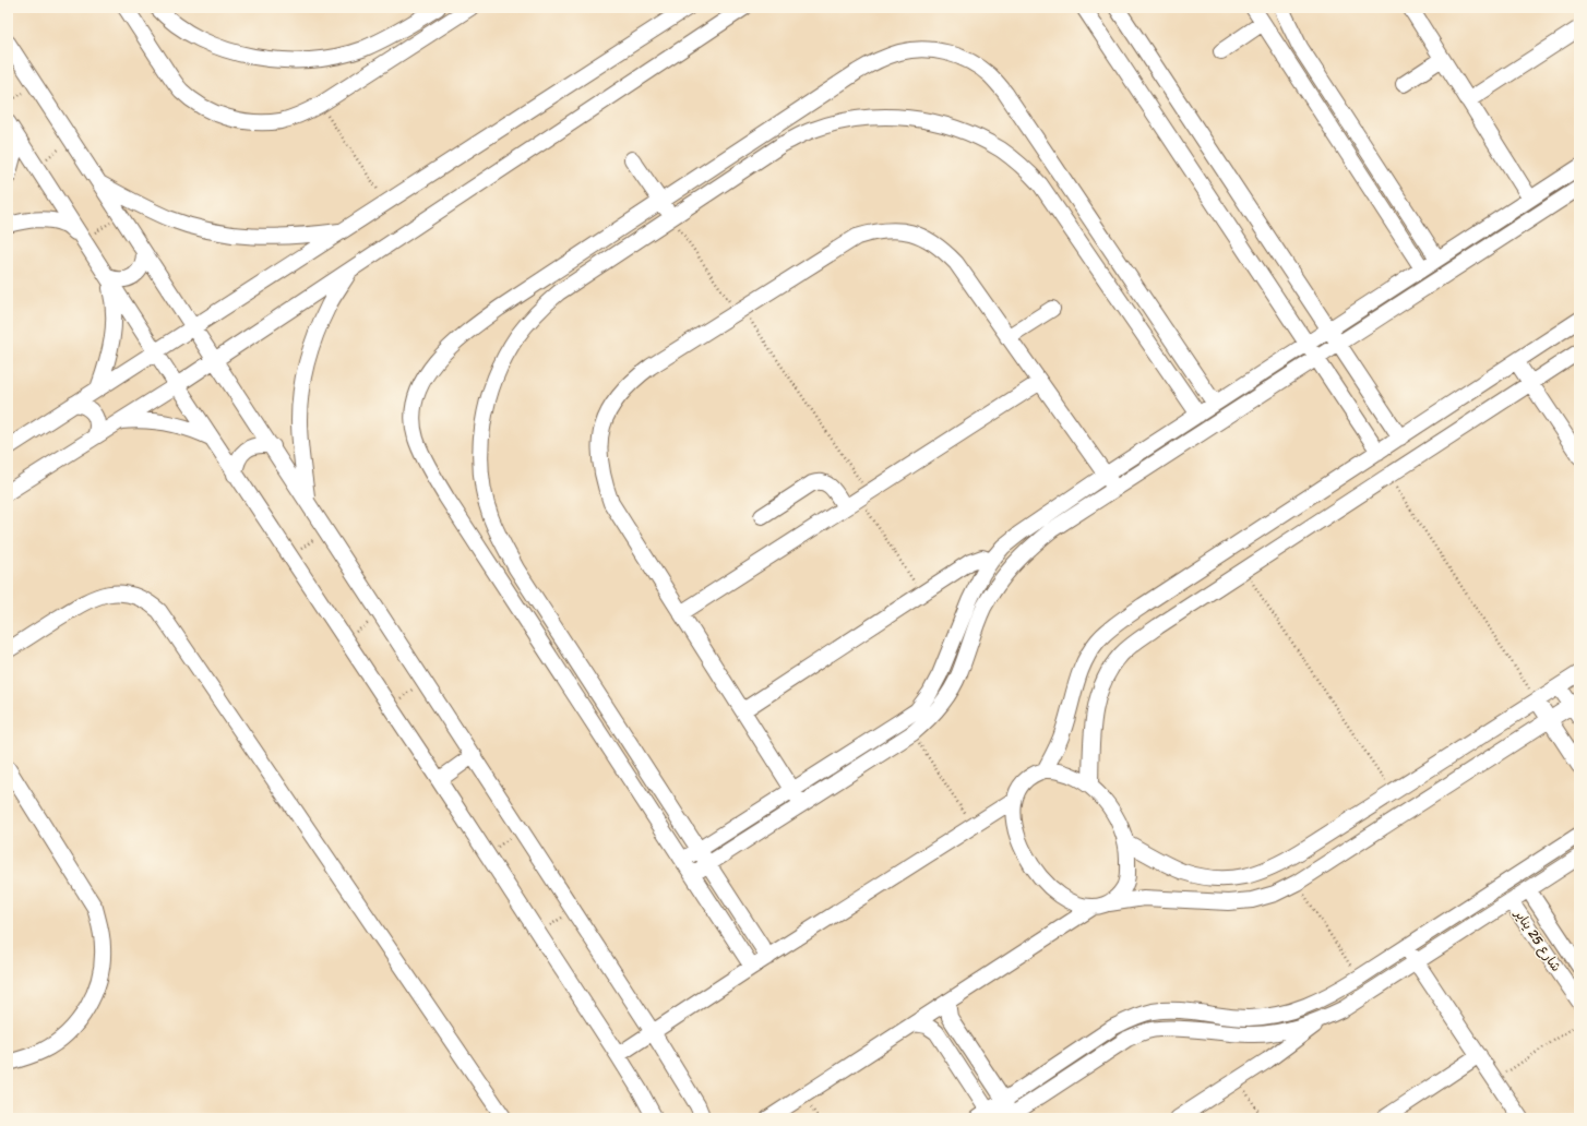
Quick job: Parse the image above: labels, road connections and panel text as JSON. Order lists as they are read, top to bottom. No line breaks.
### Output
{"streets":{"street":["شارع 25 يناير"]}}
